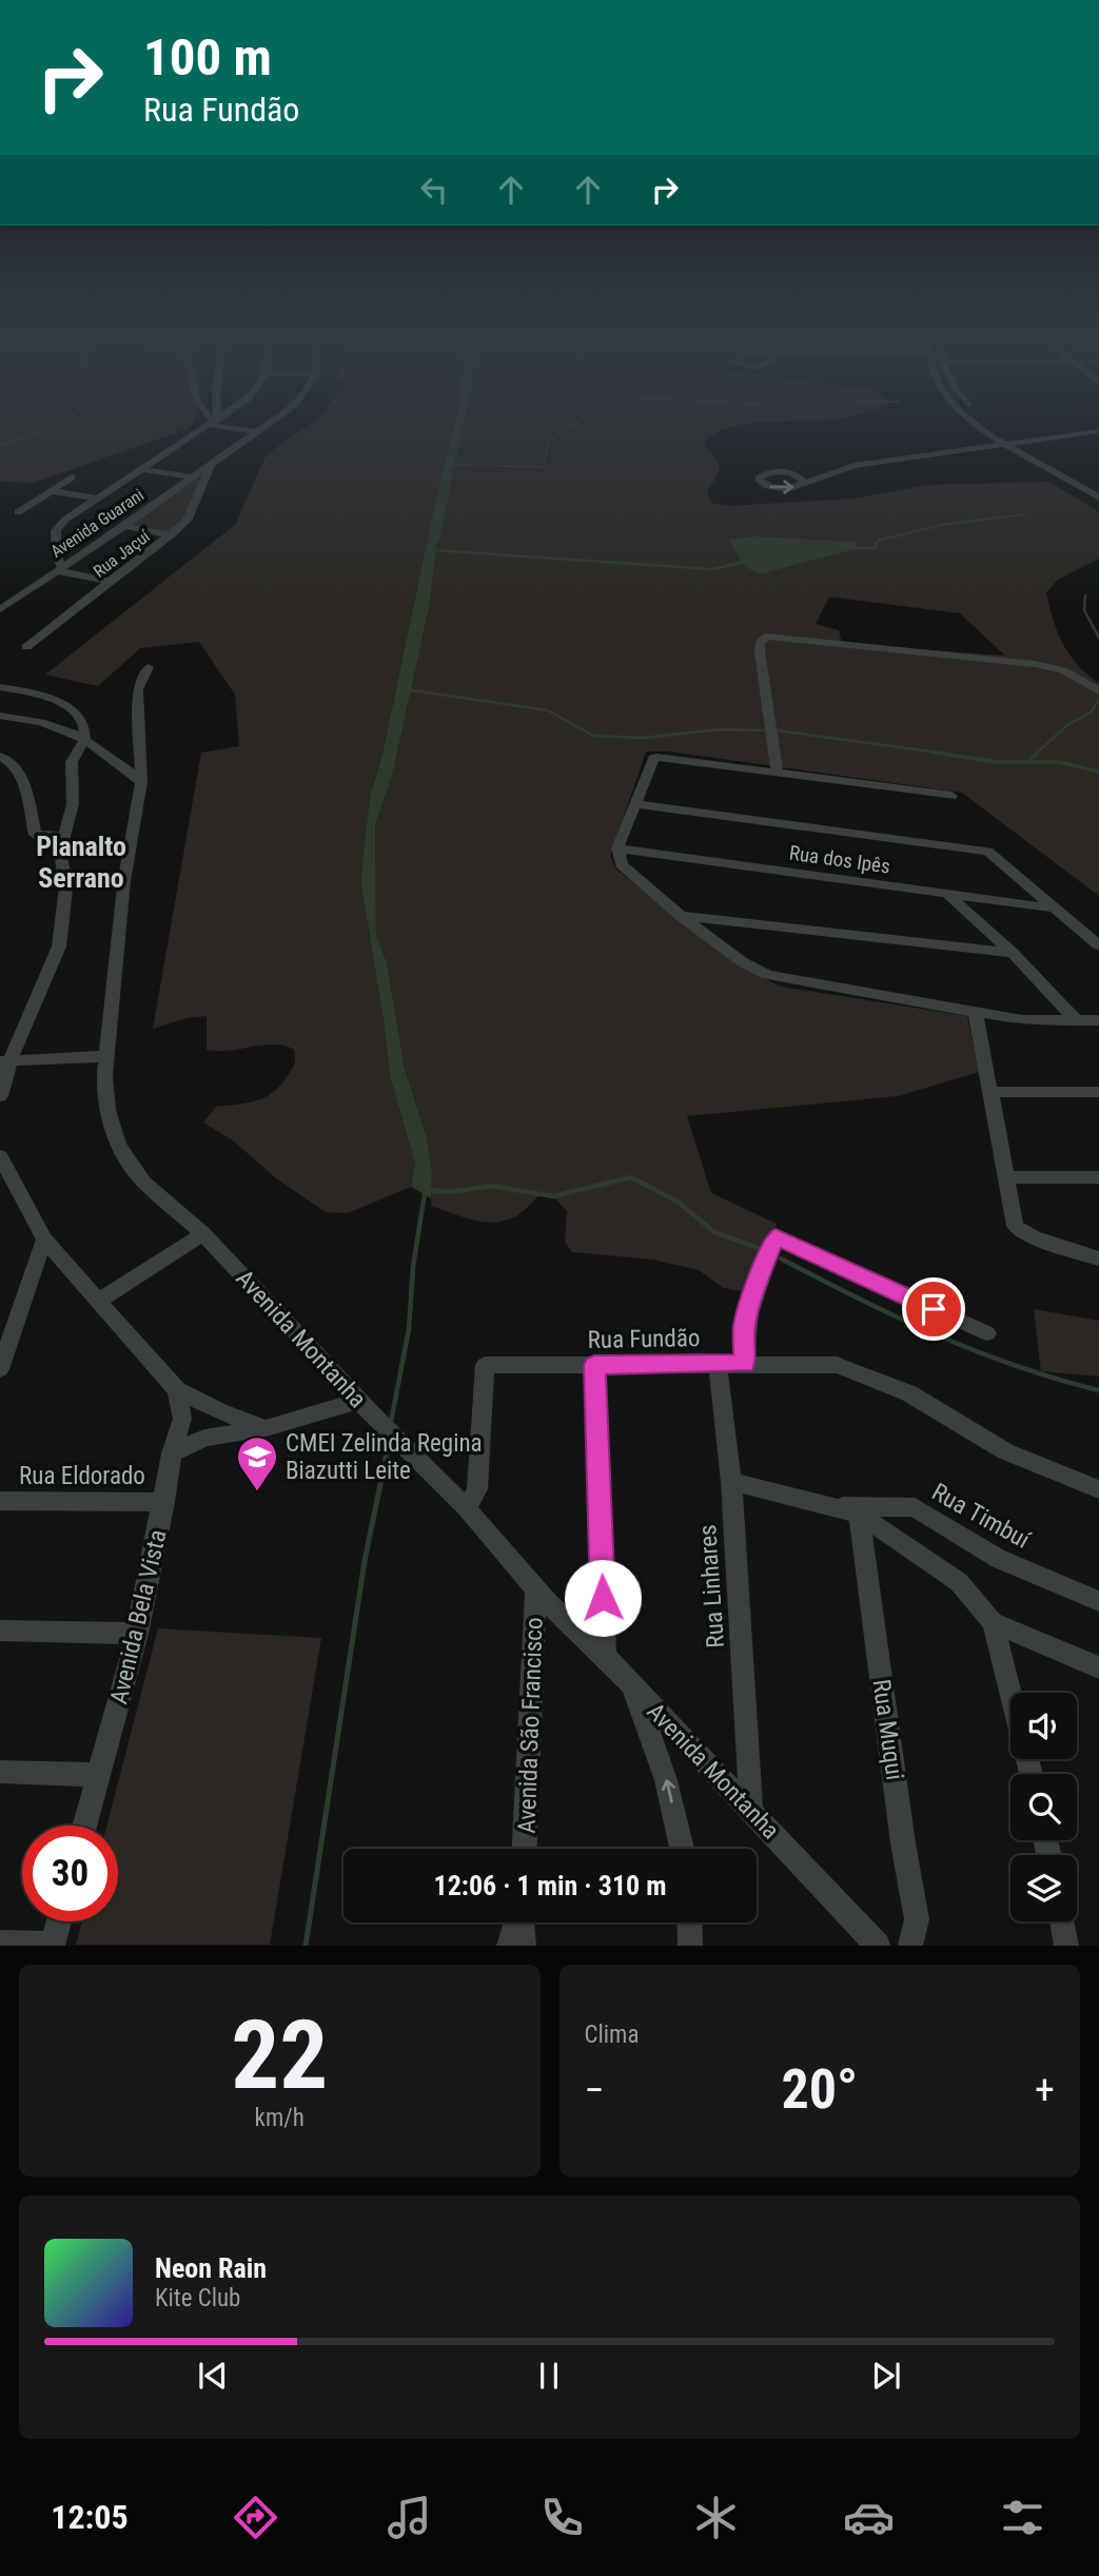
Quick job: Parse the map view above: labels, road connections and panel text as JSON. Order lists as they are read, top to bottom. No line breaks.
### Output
{"streets":{"street":["Avenida Guarani","Rua Jaçuí","Rua dos Ipês","Avenida Montanha","Rua Fundão","Rua Eldorado","Rua Timbuí","Rua Linhares","Avenida Bela Vista","Avenida São Francisco","Rua Muqui"]},"crossings":[["Avenida Guarani","Rua Jaçuí"],["Avenida Montanha","Rua Fundão"],["Avenida Montanha","Rua Linhares"],["Avenida Montanha","Avenida São Francisco"],["Rua Fundão","Rua Linhares"],["Rua Eldorado","Avenida Bela Vista"]],"districts":["Planalto Serrano"],"places":{"school or university":["CMEI Zelinda Regina Biazutti Leite"]},"page":{"turn":["100 m","Rua Fundão"],"limit":"30","trip":"12:06 · 1 min · 310 m","tile":[["22","km/h"],"Clima"],"heat":["−","20°","+"],"song":["Neon Rain","Kite Club"],"tabs":"12:05"}}
